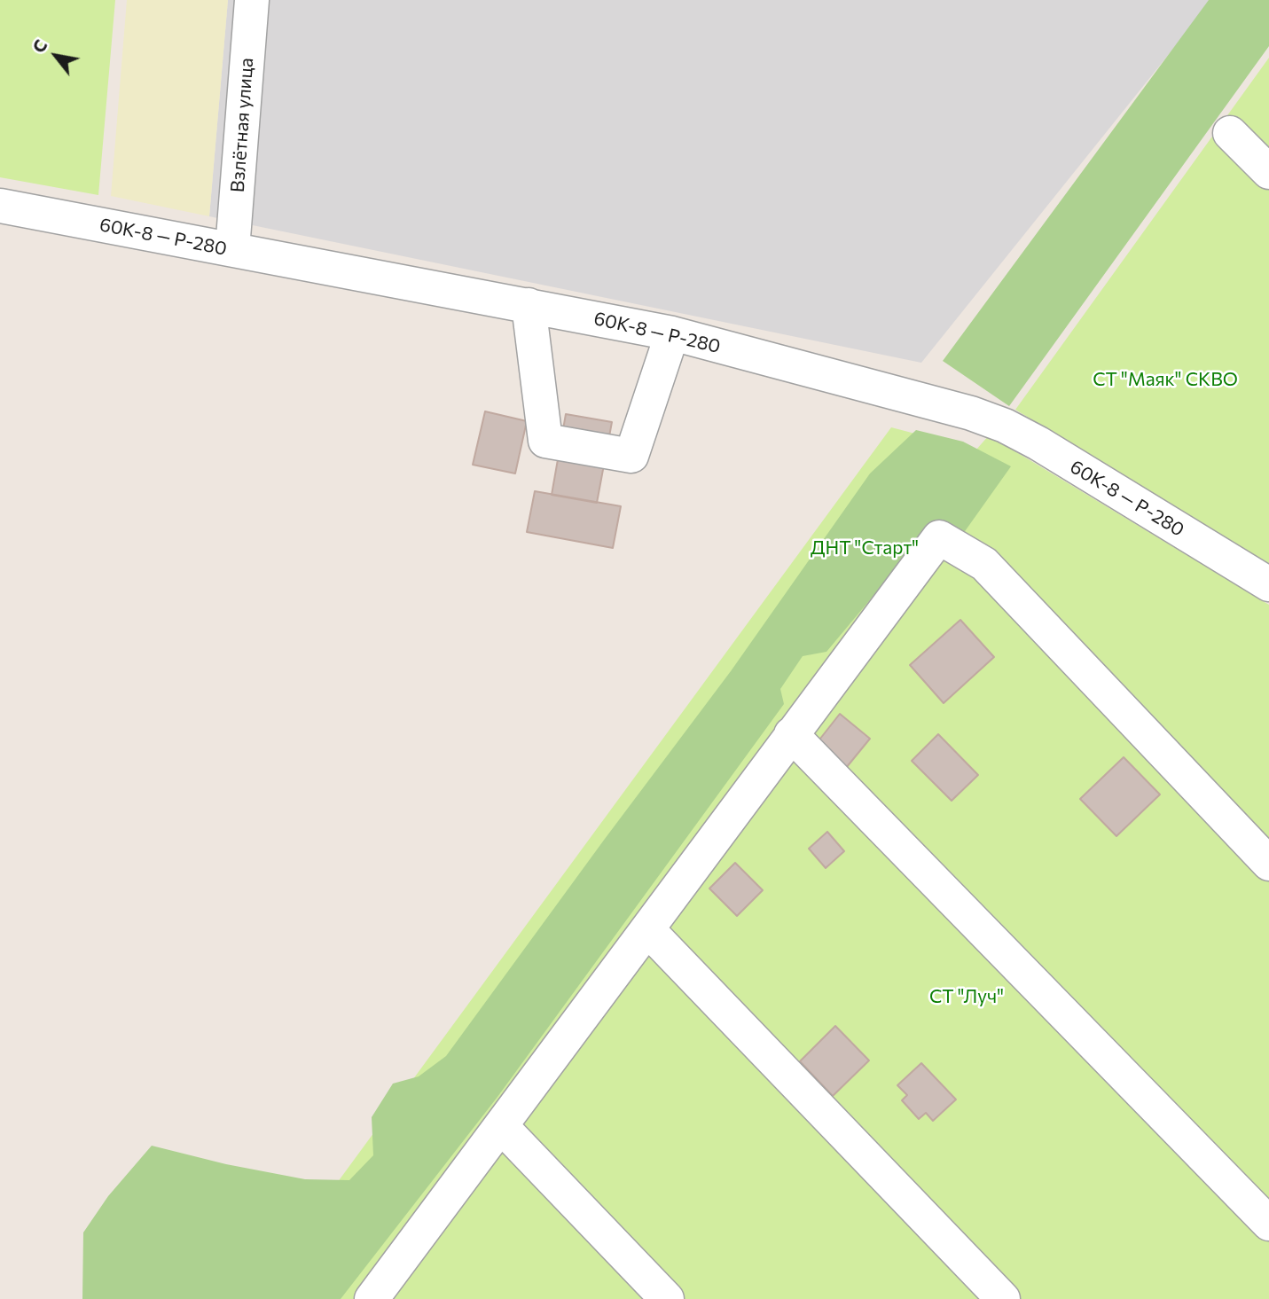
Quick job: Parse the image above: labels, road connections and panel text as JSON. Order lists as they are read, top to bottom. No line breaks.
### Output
{"streets":{"street":["Взлётная улица","60К-8 — Р-280"]},"crossings":[["Взлётная улица","60К-8 — Р-280"]],"parks":["СТ \"Маяк\" СКВО","ДНТ \"Старт\"","СТ \"Луч\""],"north":"top left"}
